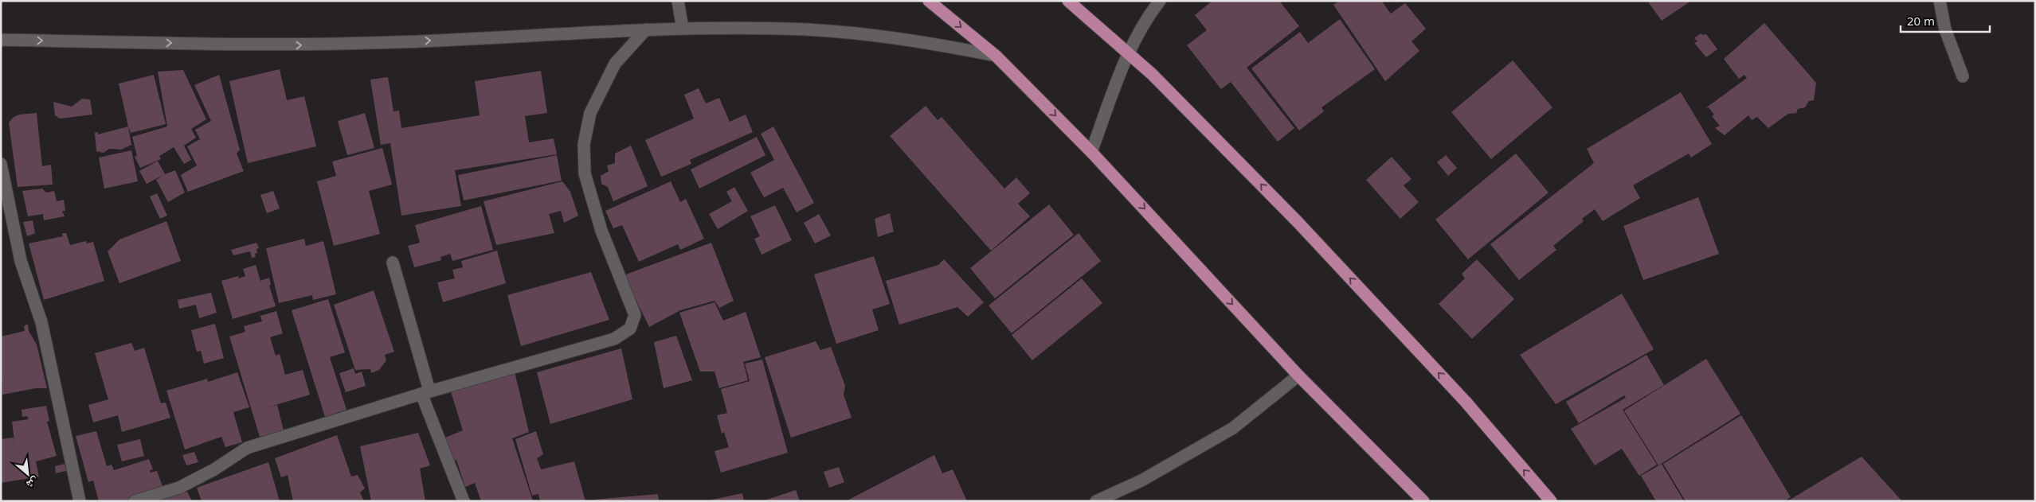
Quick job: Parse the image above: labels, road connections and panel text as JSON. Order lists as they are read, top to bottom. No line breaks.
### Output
{"scale_bar":"20 m","north":"bottom right"}
